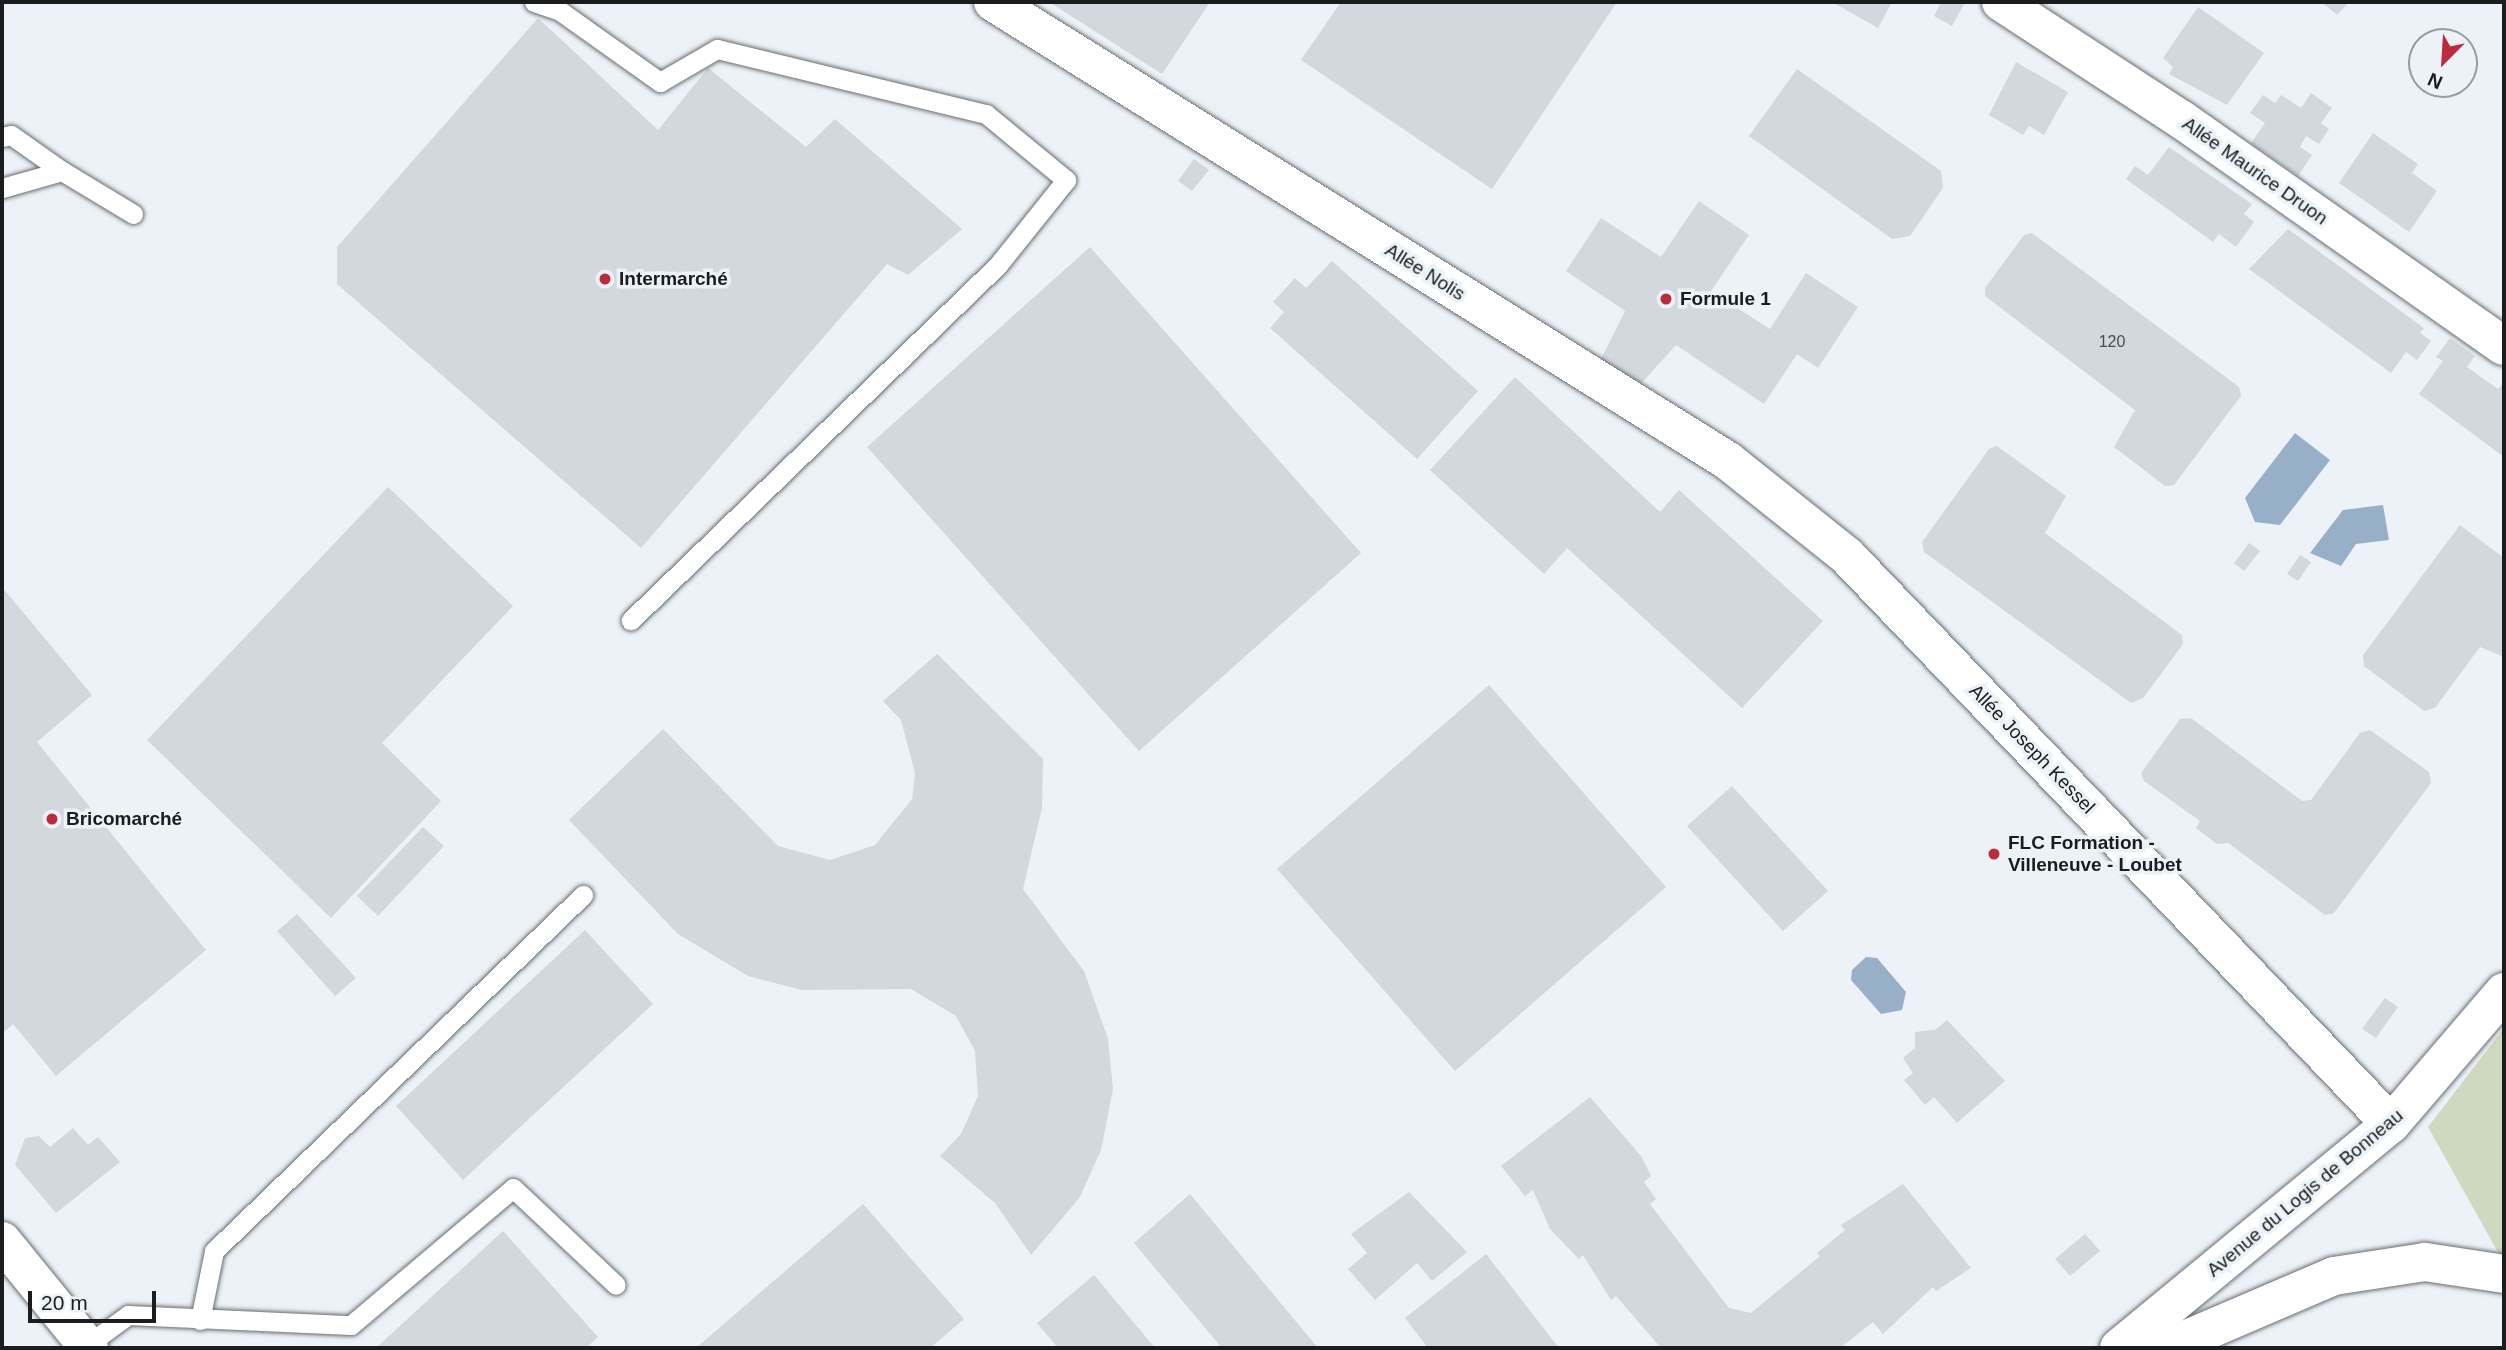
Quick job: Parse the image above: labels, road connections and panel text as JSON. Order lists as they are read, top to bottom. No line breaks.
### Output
{"streets":{"street":["Allée Maurice Druon","Allée Nolis","Allée Joseph Kessel","Avenue du Logis de Bonneau"]},"crossings":[["Allée Nolis","Allée Joseph Kessel"],["Allée Joseph Kessel","Avenue du Logis de Bonneau"]],"places":["Intermarché","Formule 1","Bricomarché","FLC Formation - Villeneuve - Loubet"],"house_numbers":["120"],"scale_bar":"20 m","north":"bottom left"}
